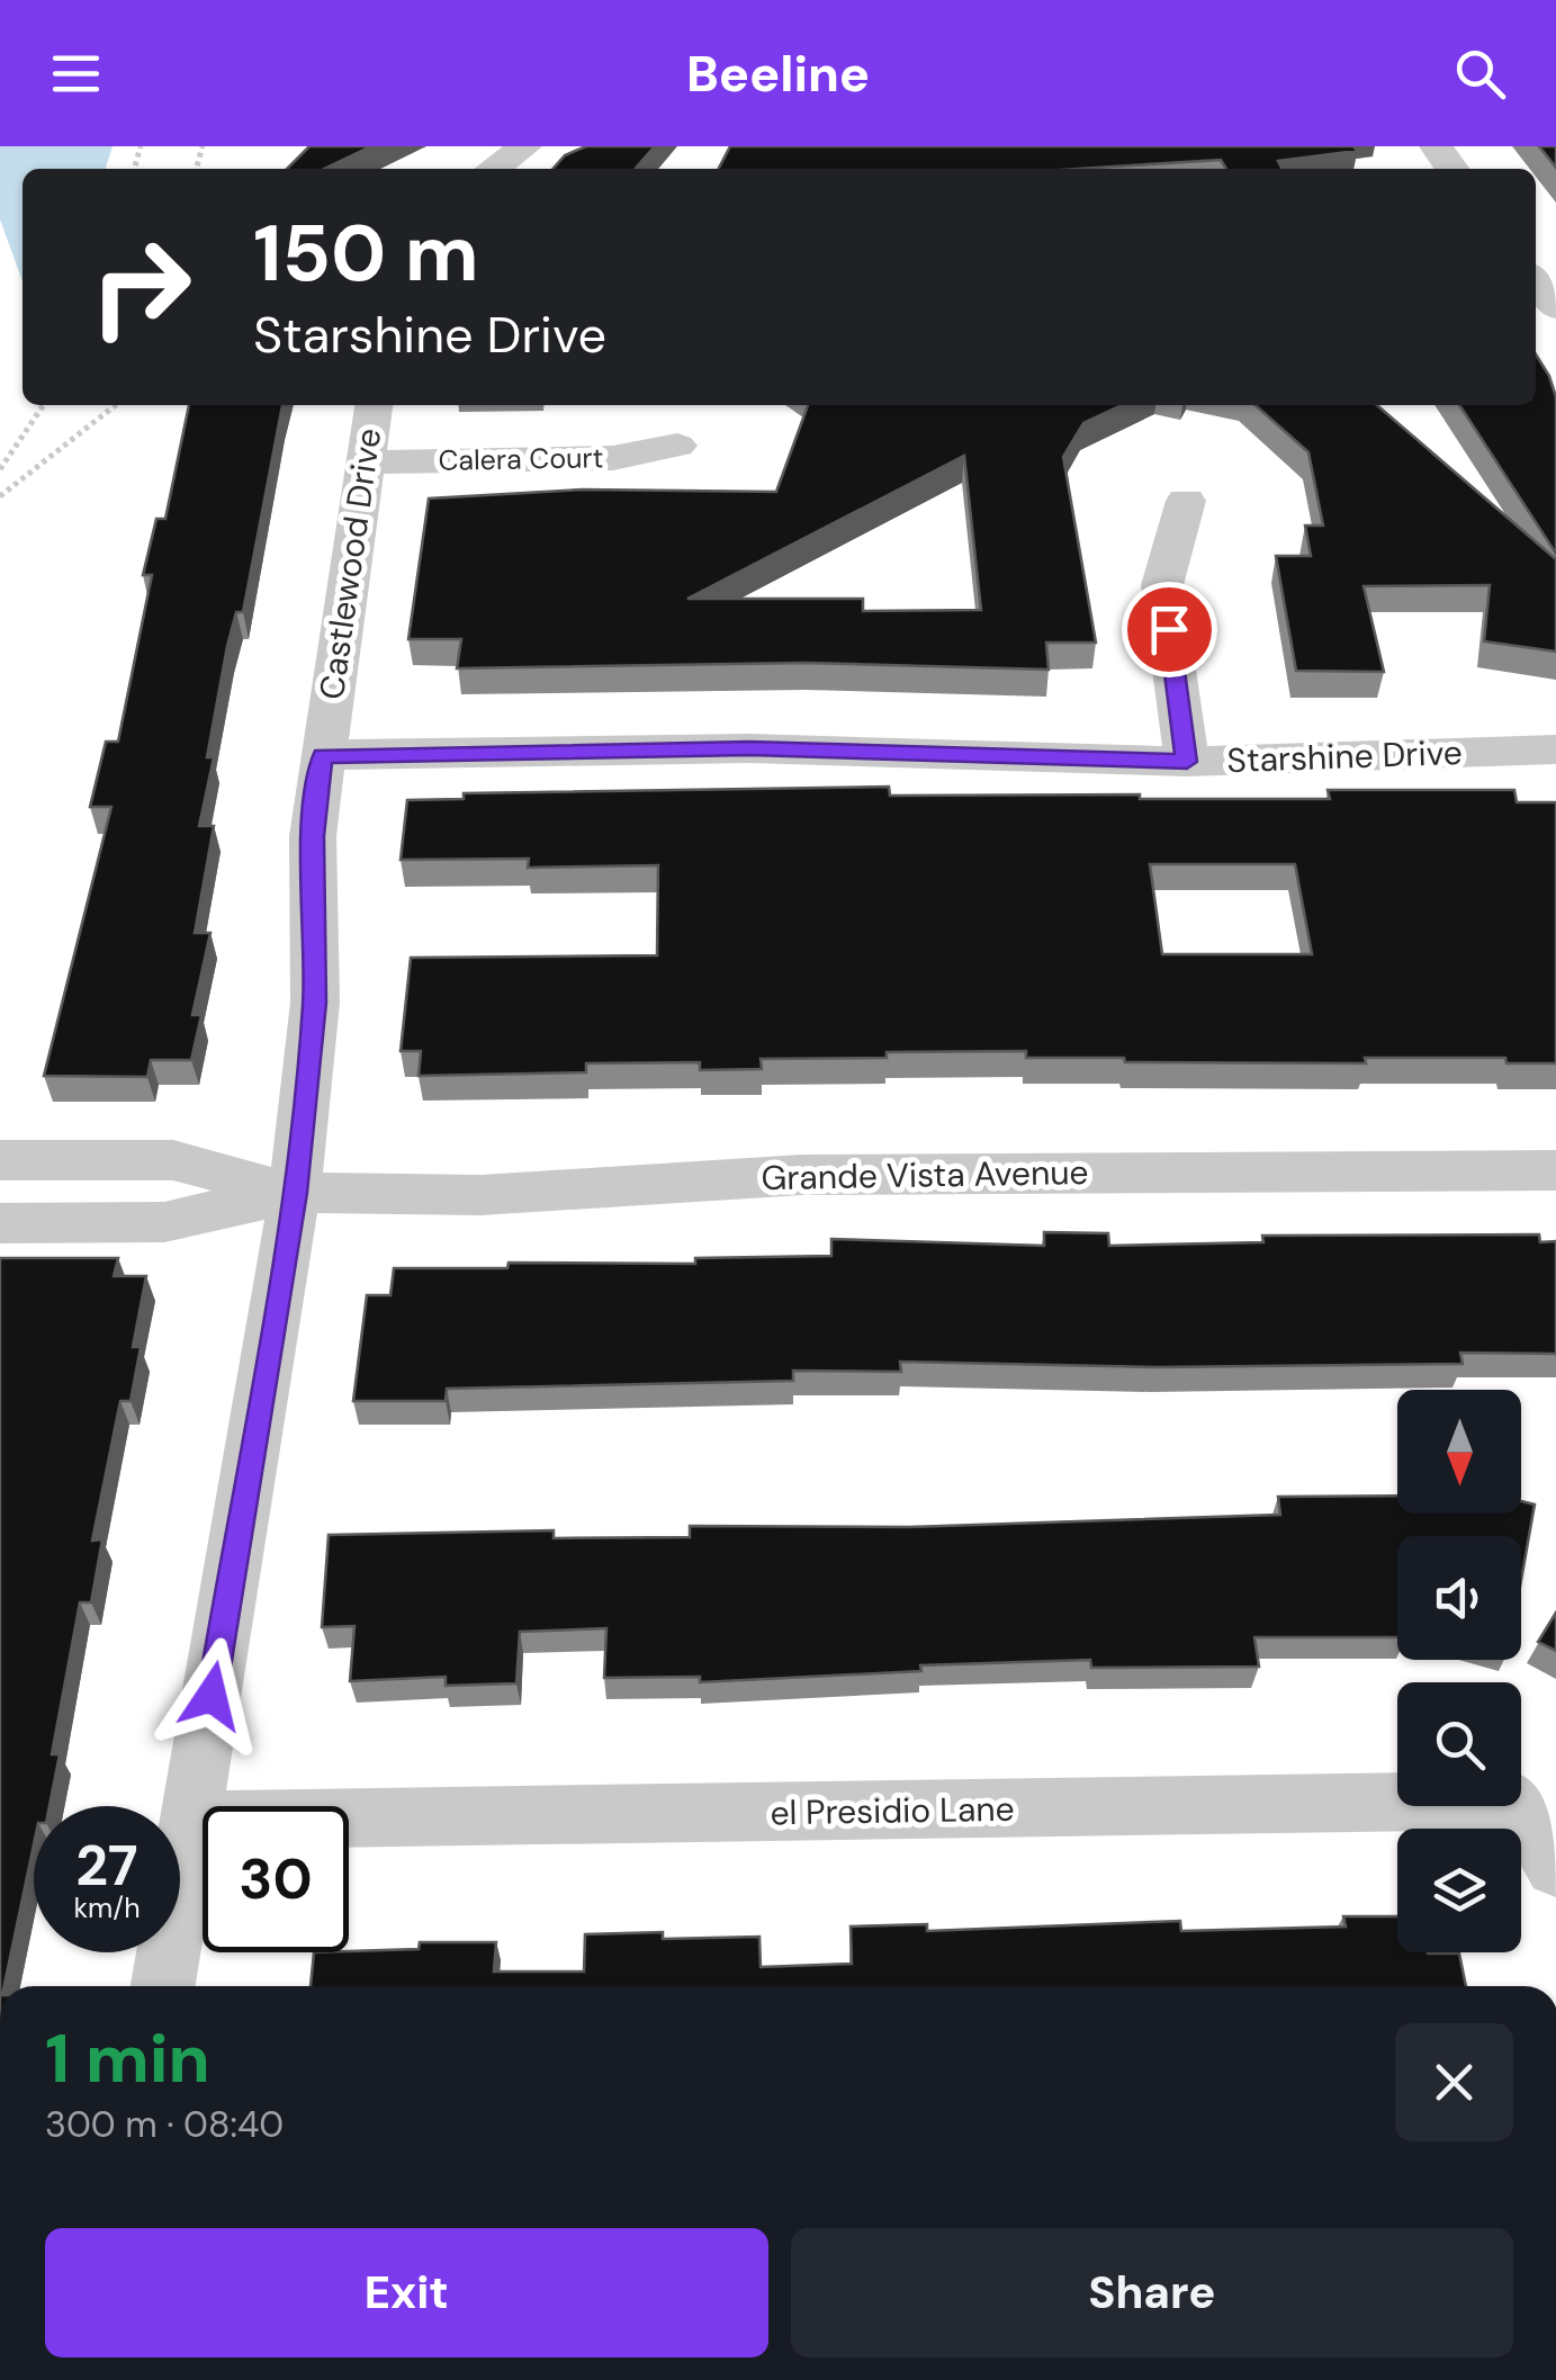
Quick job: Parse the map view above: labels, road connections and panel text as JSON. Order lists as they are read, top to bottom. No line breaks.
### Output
{"streets":{"street":["Calera Court","Castlewood Drive","Starshine Drive","Grande Vista Avenue","el Presidio Lane"]},"crossings":[["Calera Court","Castlewood Drive"],["Castlewood Drive","Starshine Drive"],["Castlewood Drive","Grande Vista Avenue"],["Castlewood Drive","el Presidio Lane"]],"north":"bottom","page":{"header":"Beeline","turn":["150 m","Starshine Drive"],"speed":"27 km/h","limit":"30","heading":["1 min","300 m · 08:40"],"buttons":["Exit","Share"]}}
